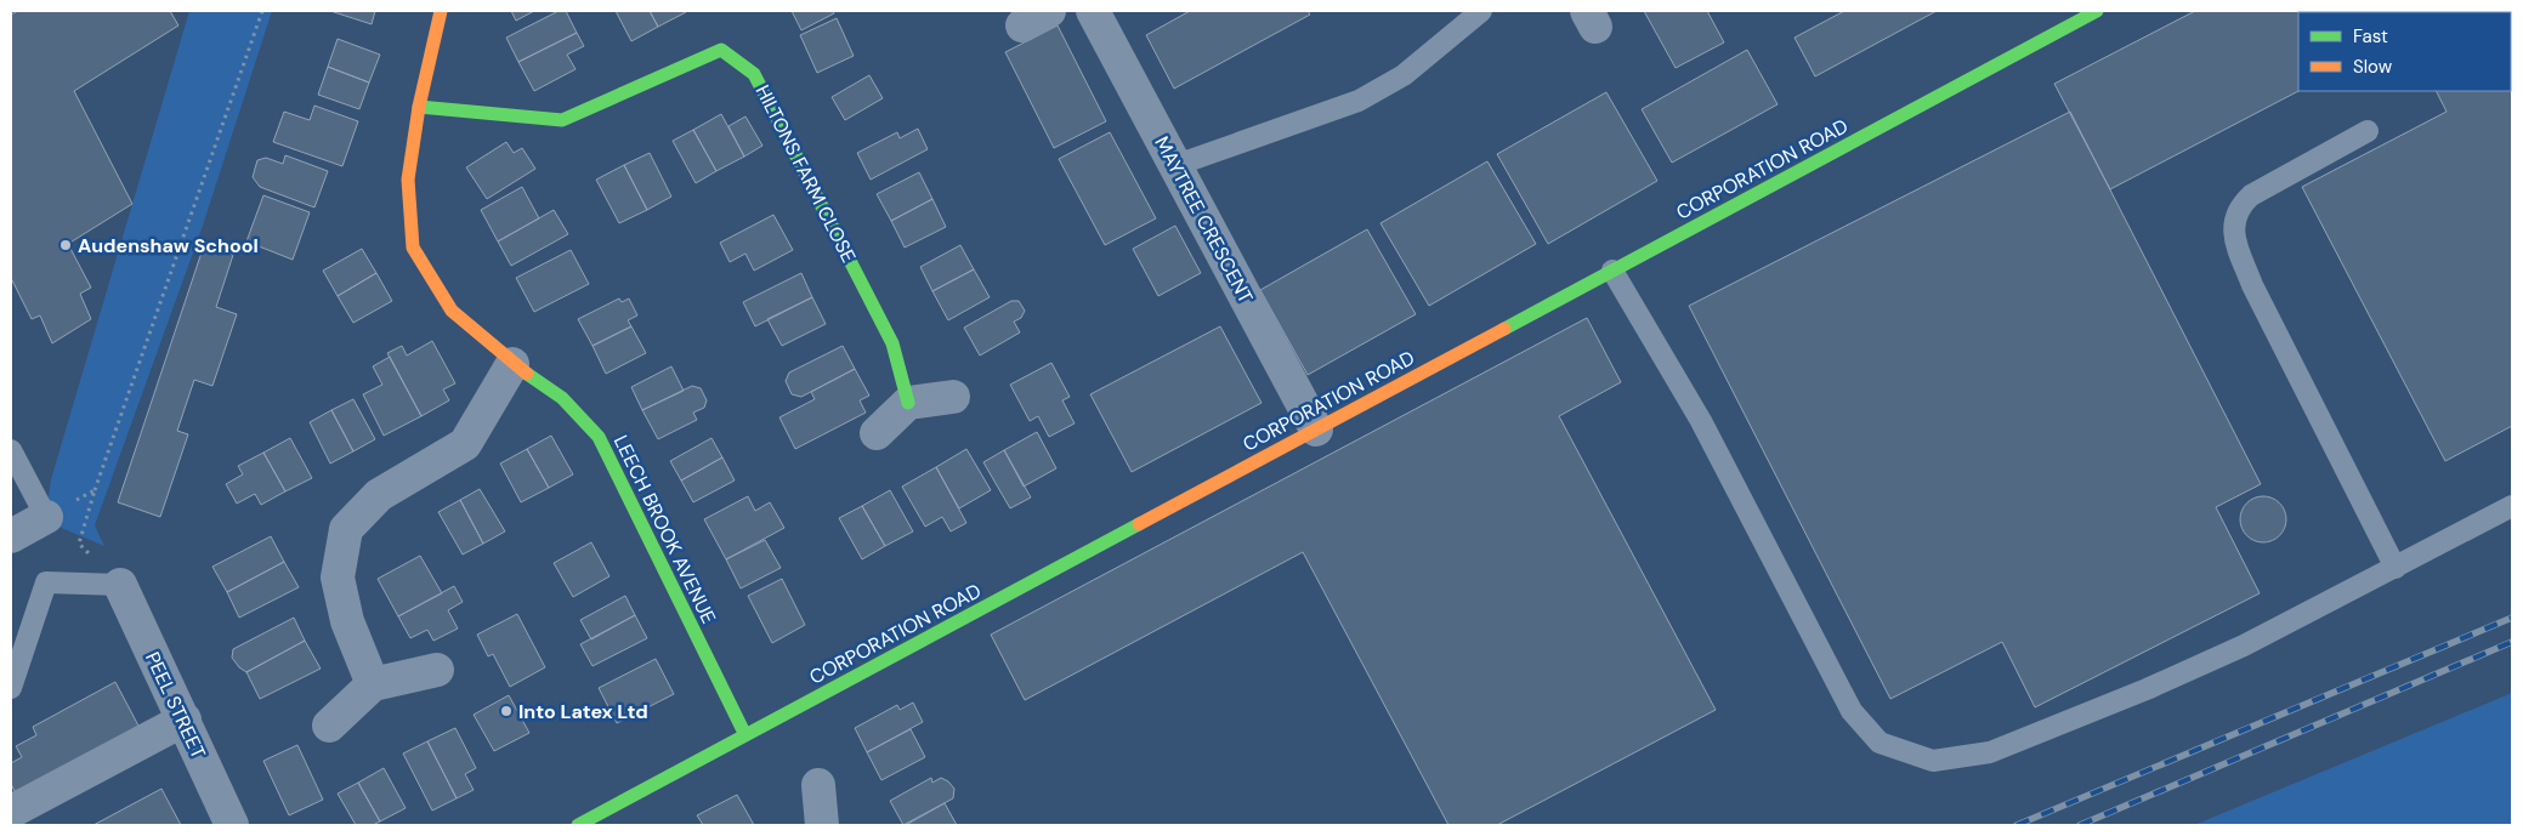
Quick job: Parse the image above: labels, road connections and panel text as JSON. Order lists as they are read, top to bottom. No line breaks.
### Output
{"streets":{"street":["CORPORATION ROAD","HILTONS FARM CLOSE","MAYTREE CRESCENT","LEECH BROOK AVENUE","PEEL STREET"]},"crossings":[["CORPORATION ROAD","MAYTREE CRESCENT"],["CORPORATION ROAD","LEECH BROOK AVENUE"],["HILTONS FARM CLOSE","LEECH BROOK AVENUE"]],"places":["Audenshaw School","Into Latex Ltd"],"legend":["Fast","Slow"]}
